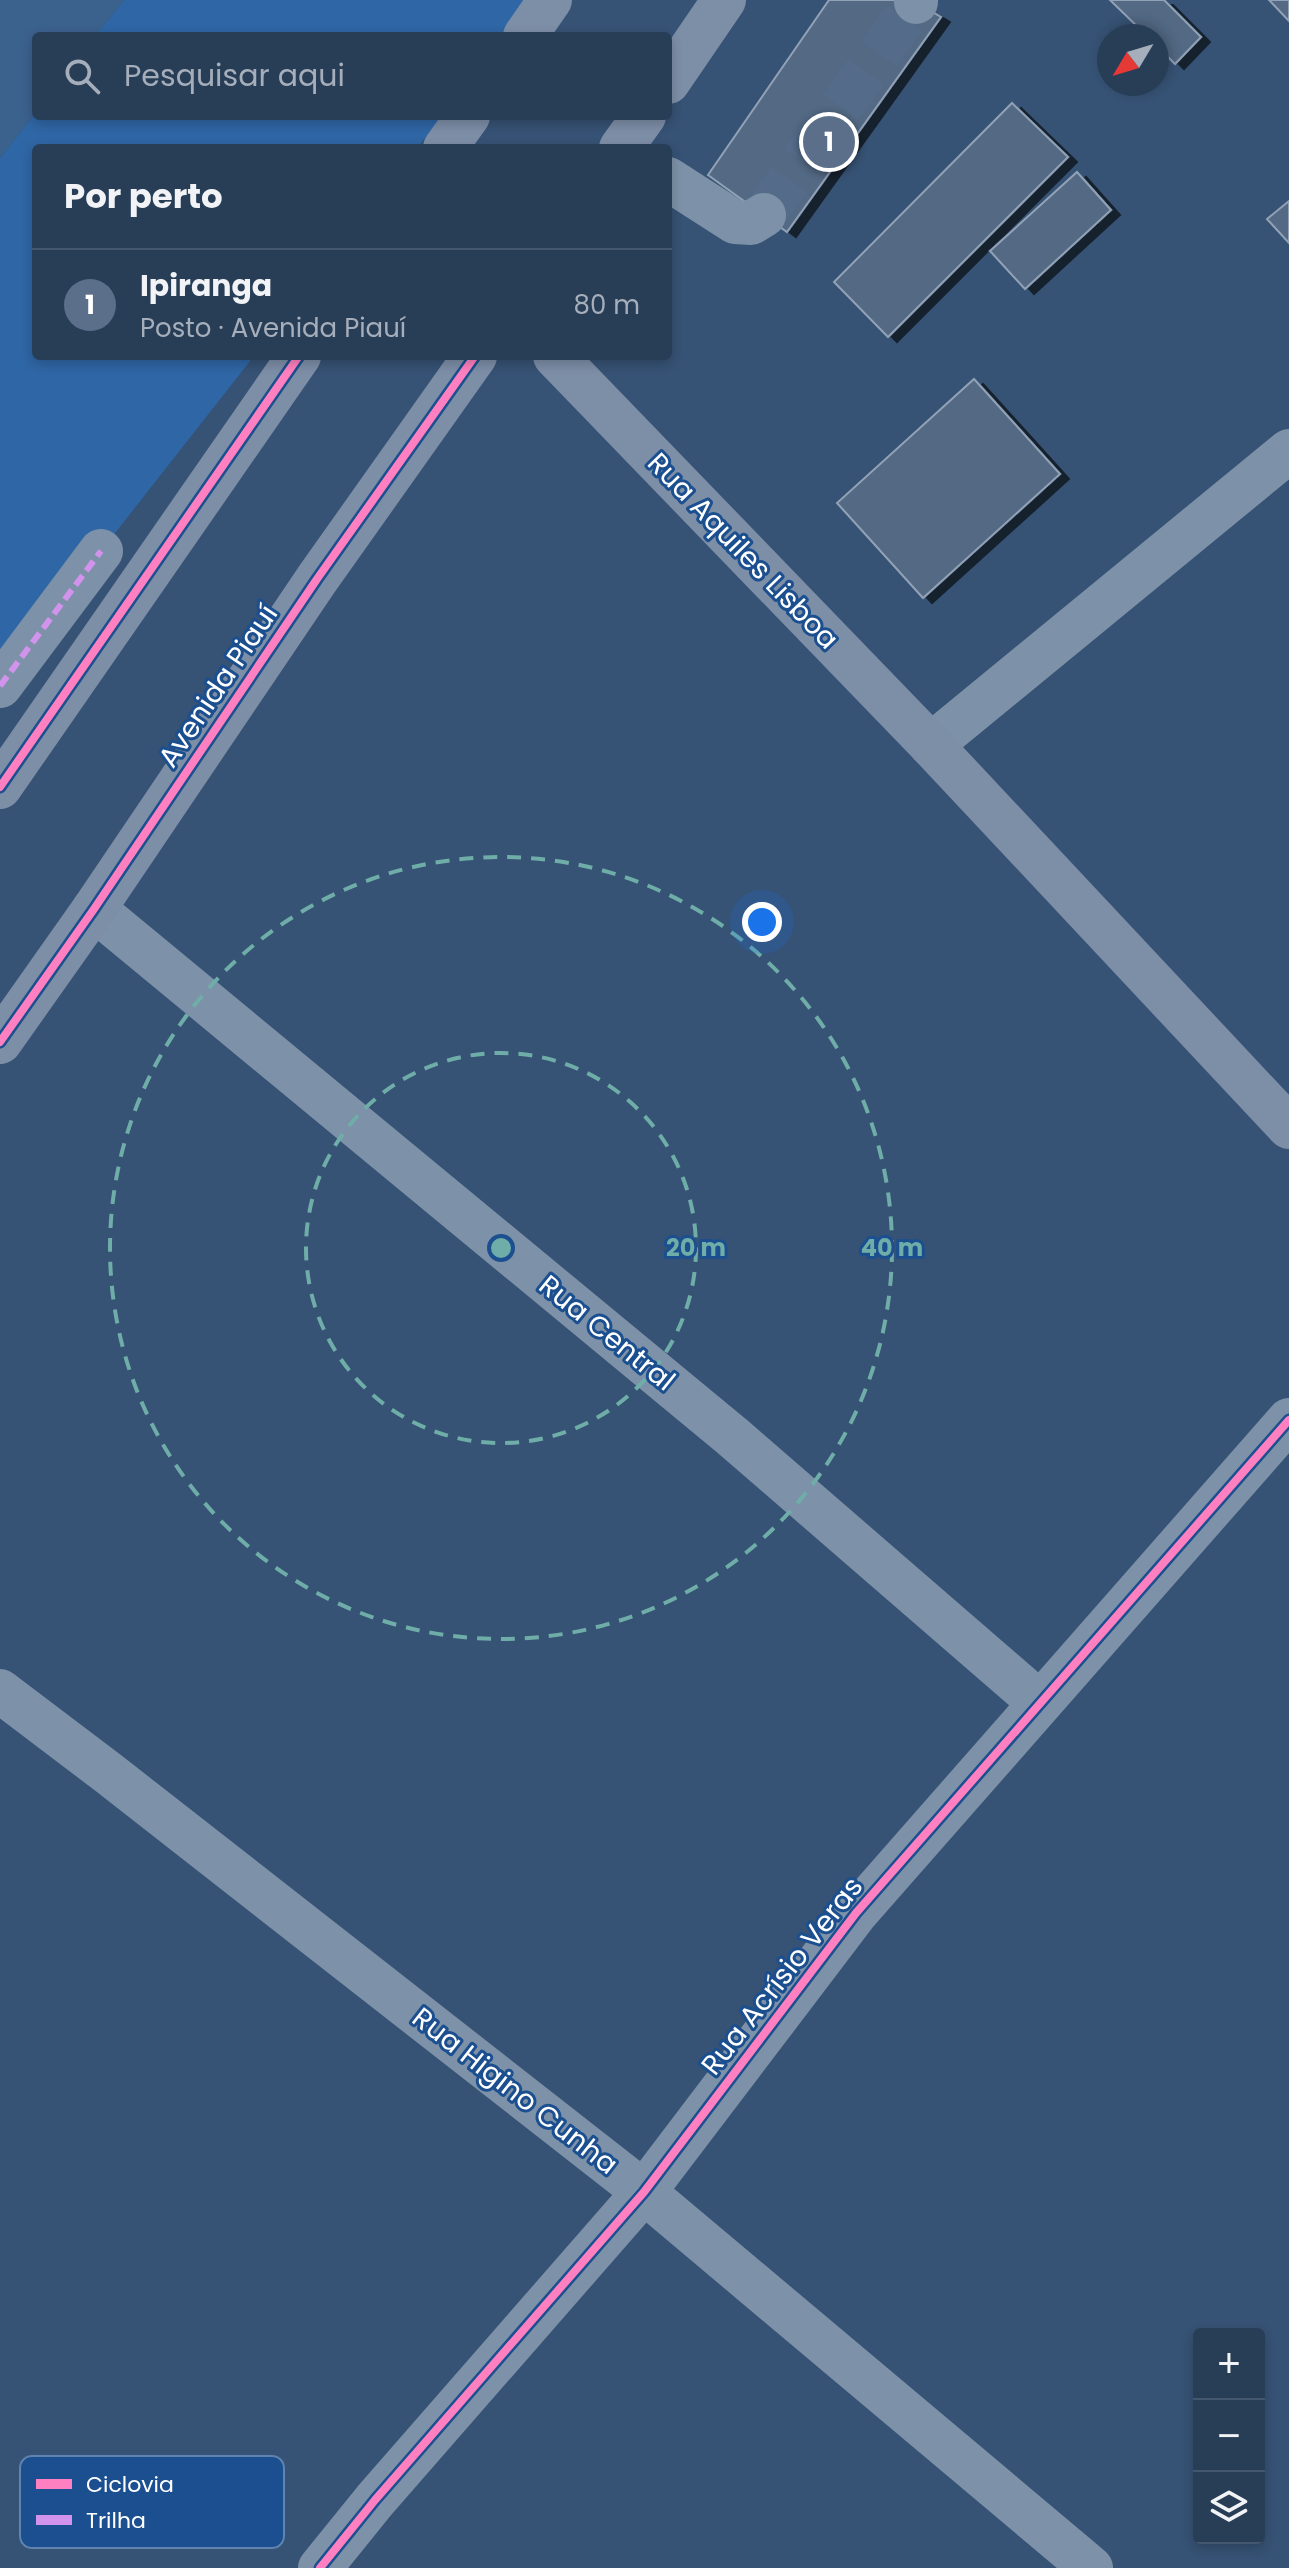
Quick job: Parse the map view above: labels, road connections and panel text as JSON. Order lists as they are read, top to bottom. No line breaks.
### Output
{"streets":{"main road":["Rua Aquiles Lisboa","Avenida Piauí"],"street":["Rua Central","Rua Acrísio Veras","Rua Higino Cunha"]},"crossings":[["Avenida Piauí","Rua Central"],["Rua Central","Rua Acrísio Veras"],["Rua Acrísio Veras","Rua Higino Cunha"]],"legend":["Ciclovia","Trilha"],"north":"bottom left","page":{"search":"Pesquisar aqui","pins":"1","heading":"Por perto","list":[{"mark":"1","name":"Ipiranga","note":"Posto · Avenida Piauí","value":"80 m"}],"map_buttons":["+","−"]},"rings":["20 m","40 m"]}
